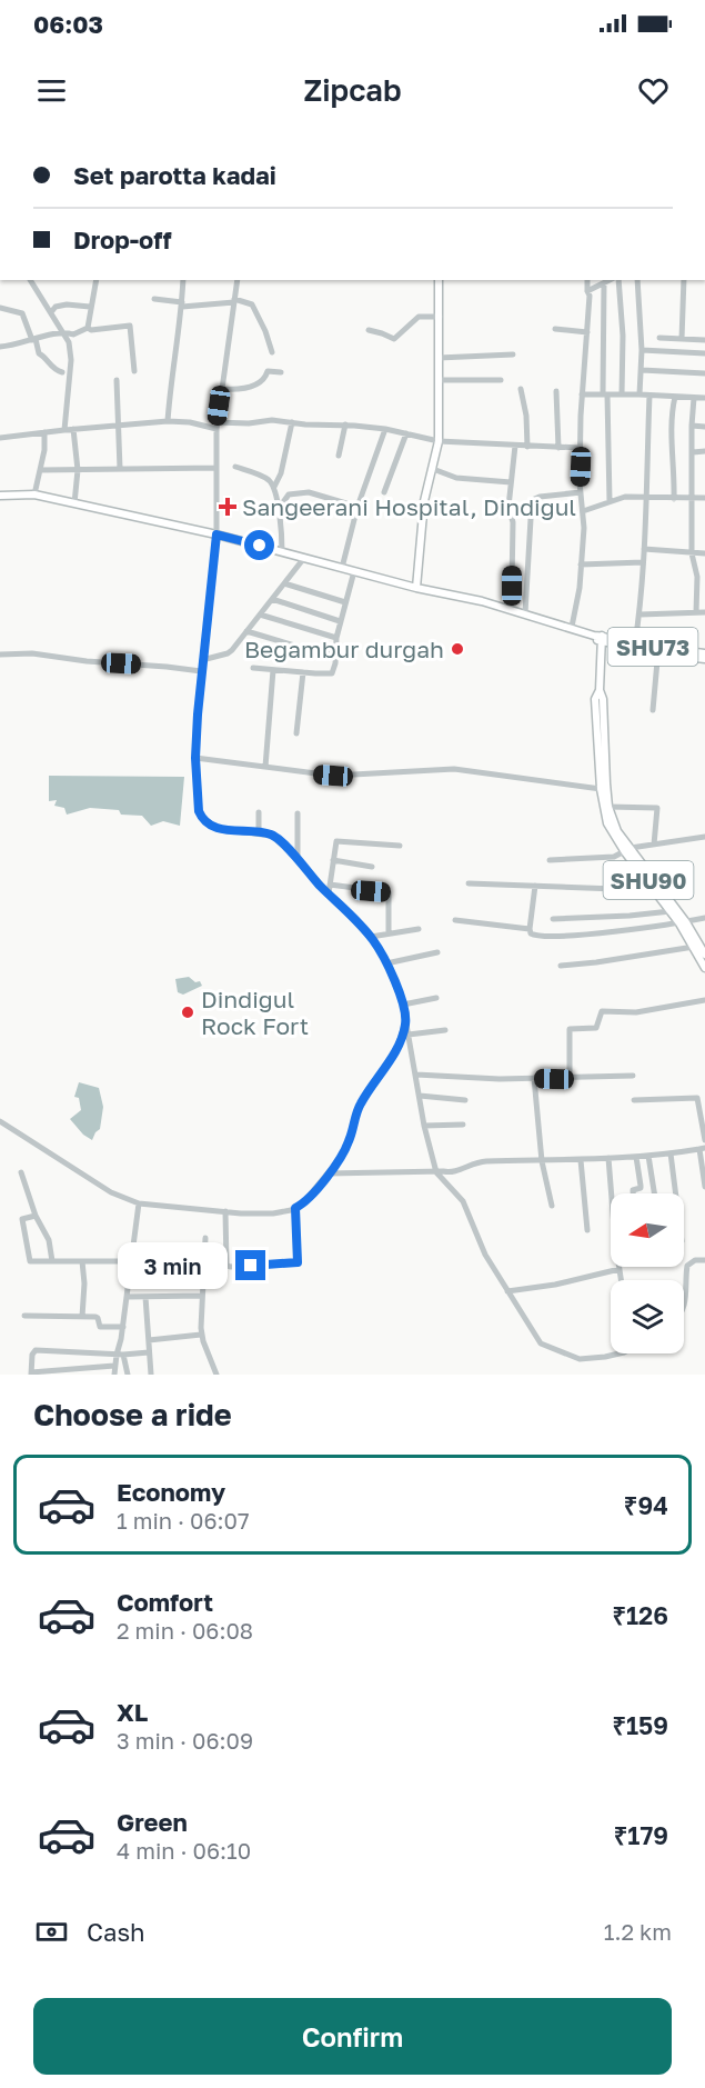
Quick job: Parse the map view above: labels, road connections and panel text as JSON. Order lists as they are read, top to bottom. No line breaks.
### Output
{"streets":{"main road":["SHU73","SHU90"]},"crossings":[["SHU73","SHU90"]],"places":{"health":["Sangeerani Hospital, Dindigul"],"other":["Begambur durgah","Dindigul Rock Fort"]},"north":"left","page":{"status":"06:03","header":"Zipcab","banner":["Set parotta kadai","Drop-off"],"bubble":"3 min","heading":"Choose a ride","list":[{"name":"Economy","note":"1 min · 06:07","value":"₹94"},{"name":"Comfort","note":"2 min · 06:08","value":"₹126"},{"name":"XL","note":"3 min · 06:09","value":"₹159"},{"name":"Green","note":"4 min · 06:10","value":"₹179"}],"pay":["Cash","1.2 km"],"buttons":"Confirm"}}
